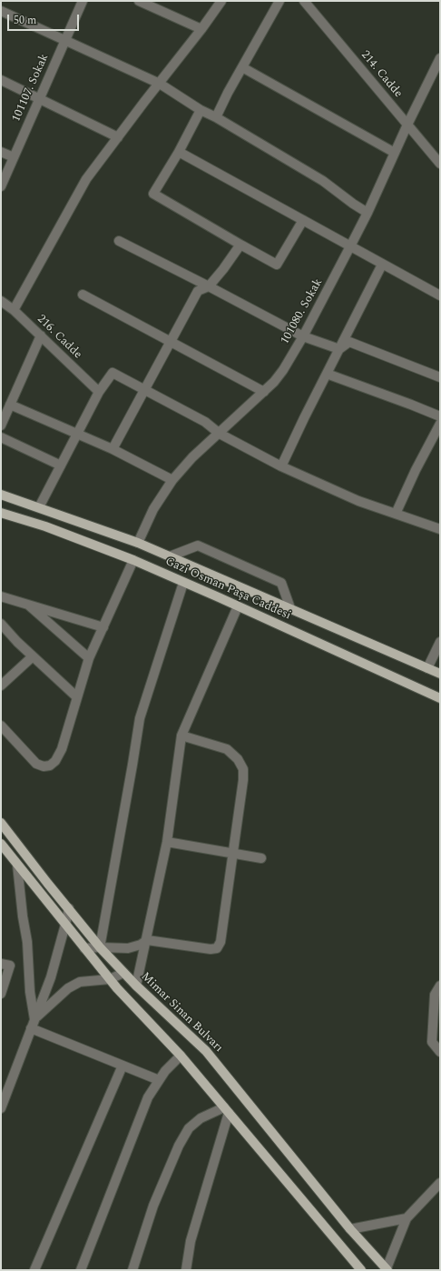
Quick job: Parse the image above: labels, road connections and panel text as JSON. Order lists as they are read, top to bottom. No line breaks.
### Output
{"streets":{"main road":["Gazi Osman Paşa Caddesi","Mimar Sinan Bulvarı"],"street":["214. Cadde","101107. Sokak","101080. Sokak","216. Cadde"]},"crossings":[["214. Cadde","101080. Sokak"],["101080. Sokak","Gazi Osman Paşa Caddesi"]],"scale_bar":"50 m"}
